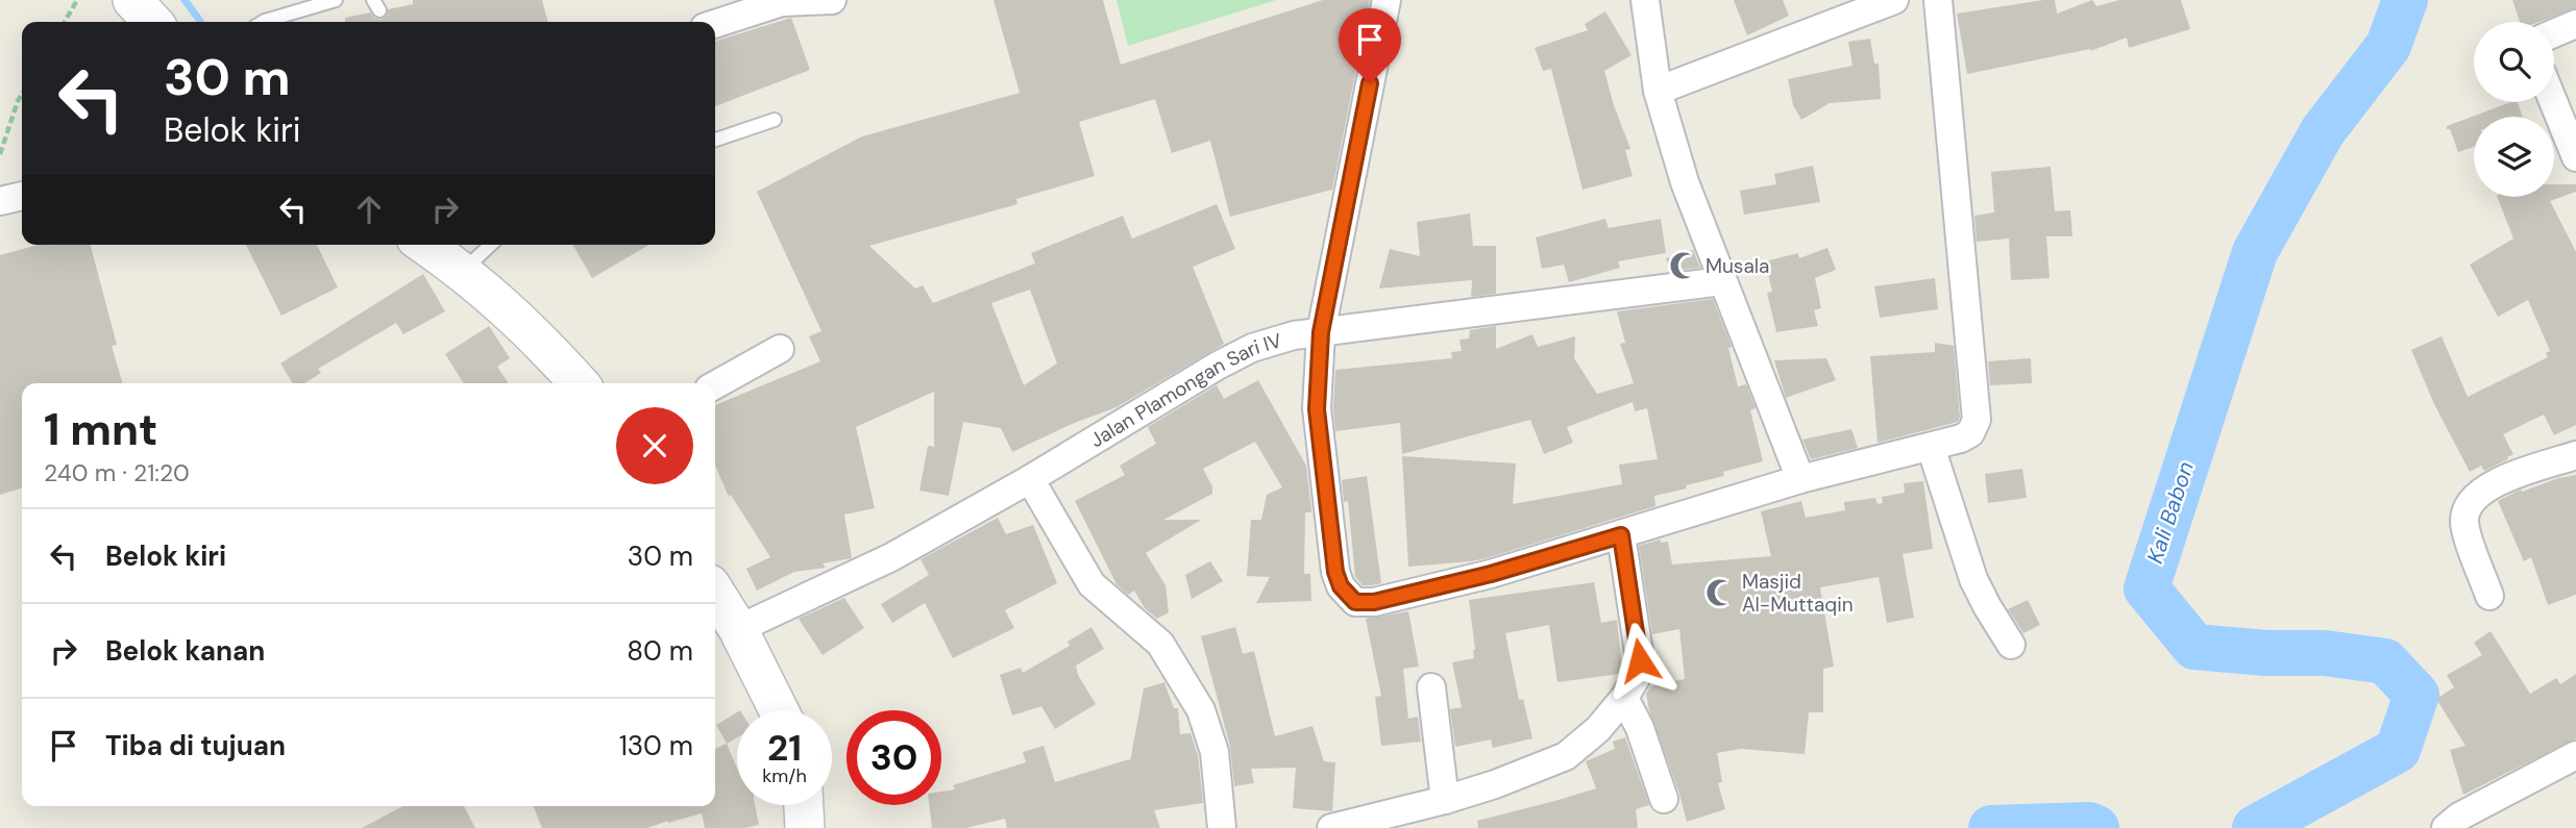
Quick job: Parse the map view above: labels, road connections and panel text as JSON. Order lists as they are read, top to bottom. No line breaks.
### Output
{"streets":{"street":["Jalan Plamongan Sari IV"]},"water":["Kali Babon"],"places":{"mosque":["Musala","Masjid Al-Muttaqin"]},"page":{"turn":["30 m","Belok kiri"],"heading":["1 mnt","240 m · 21:20"],"list":[{"name":"Belok kiri","value":"30 m"},{"name":"Belok kanan","value":"80 m"},{"name":"Tiba di tujuan","value":"130 m"}],"speed":"21 km/h","limit":"30"}}
